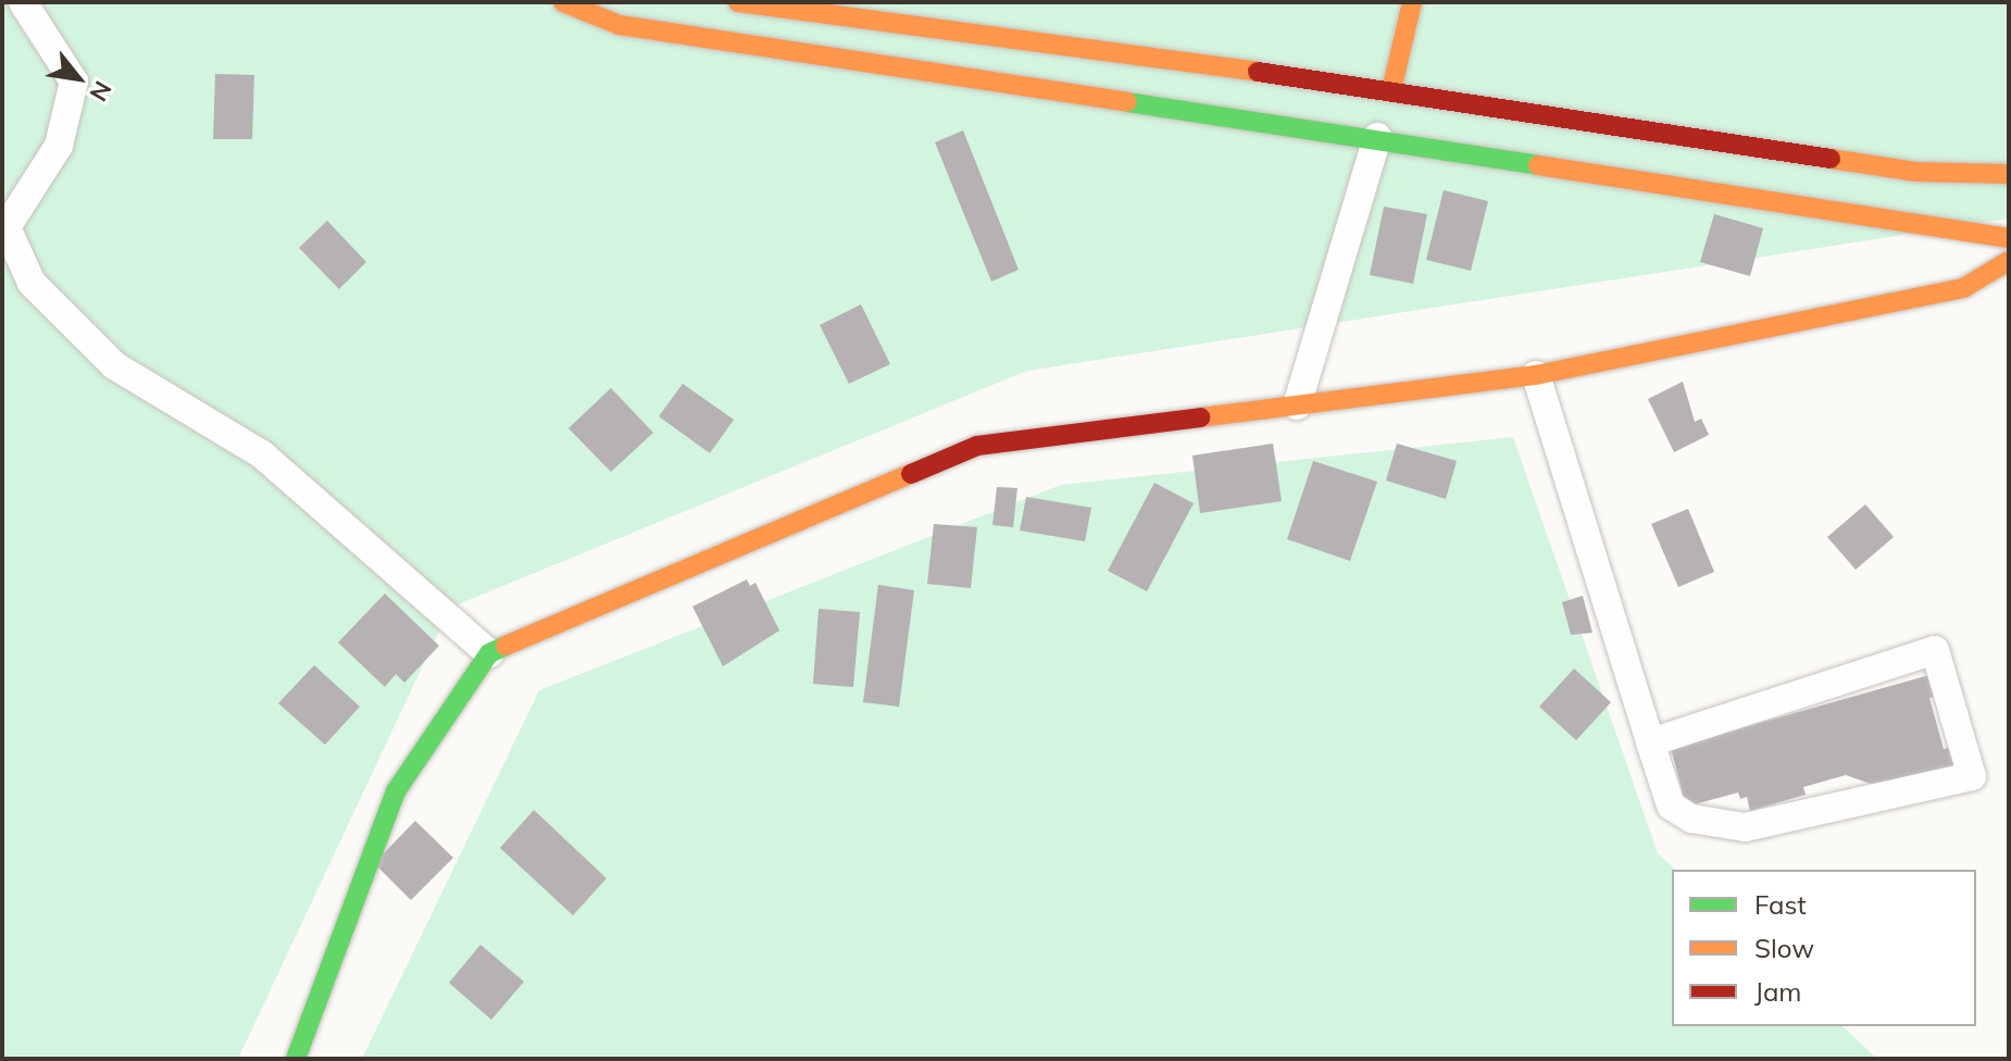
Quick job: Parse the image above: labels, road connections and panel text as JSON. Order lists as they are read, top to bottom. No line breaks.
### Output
{"legend":["Fast","Slow","Jam"],"north":"bottom right"}
